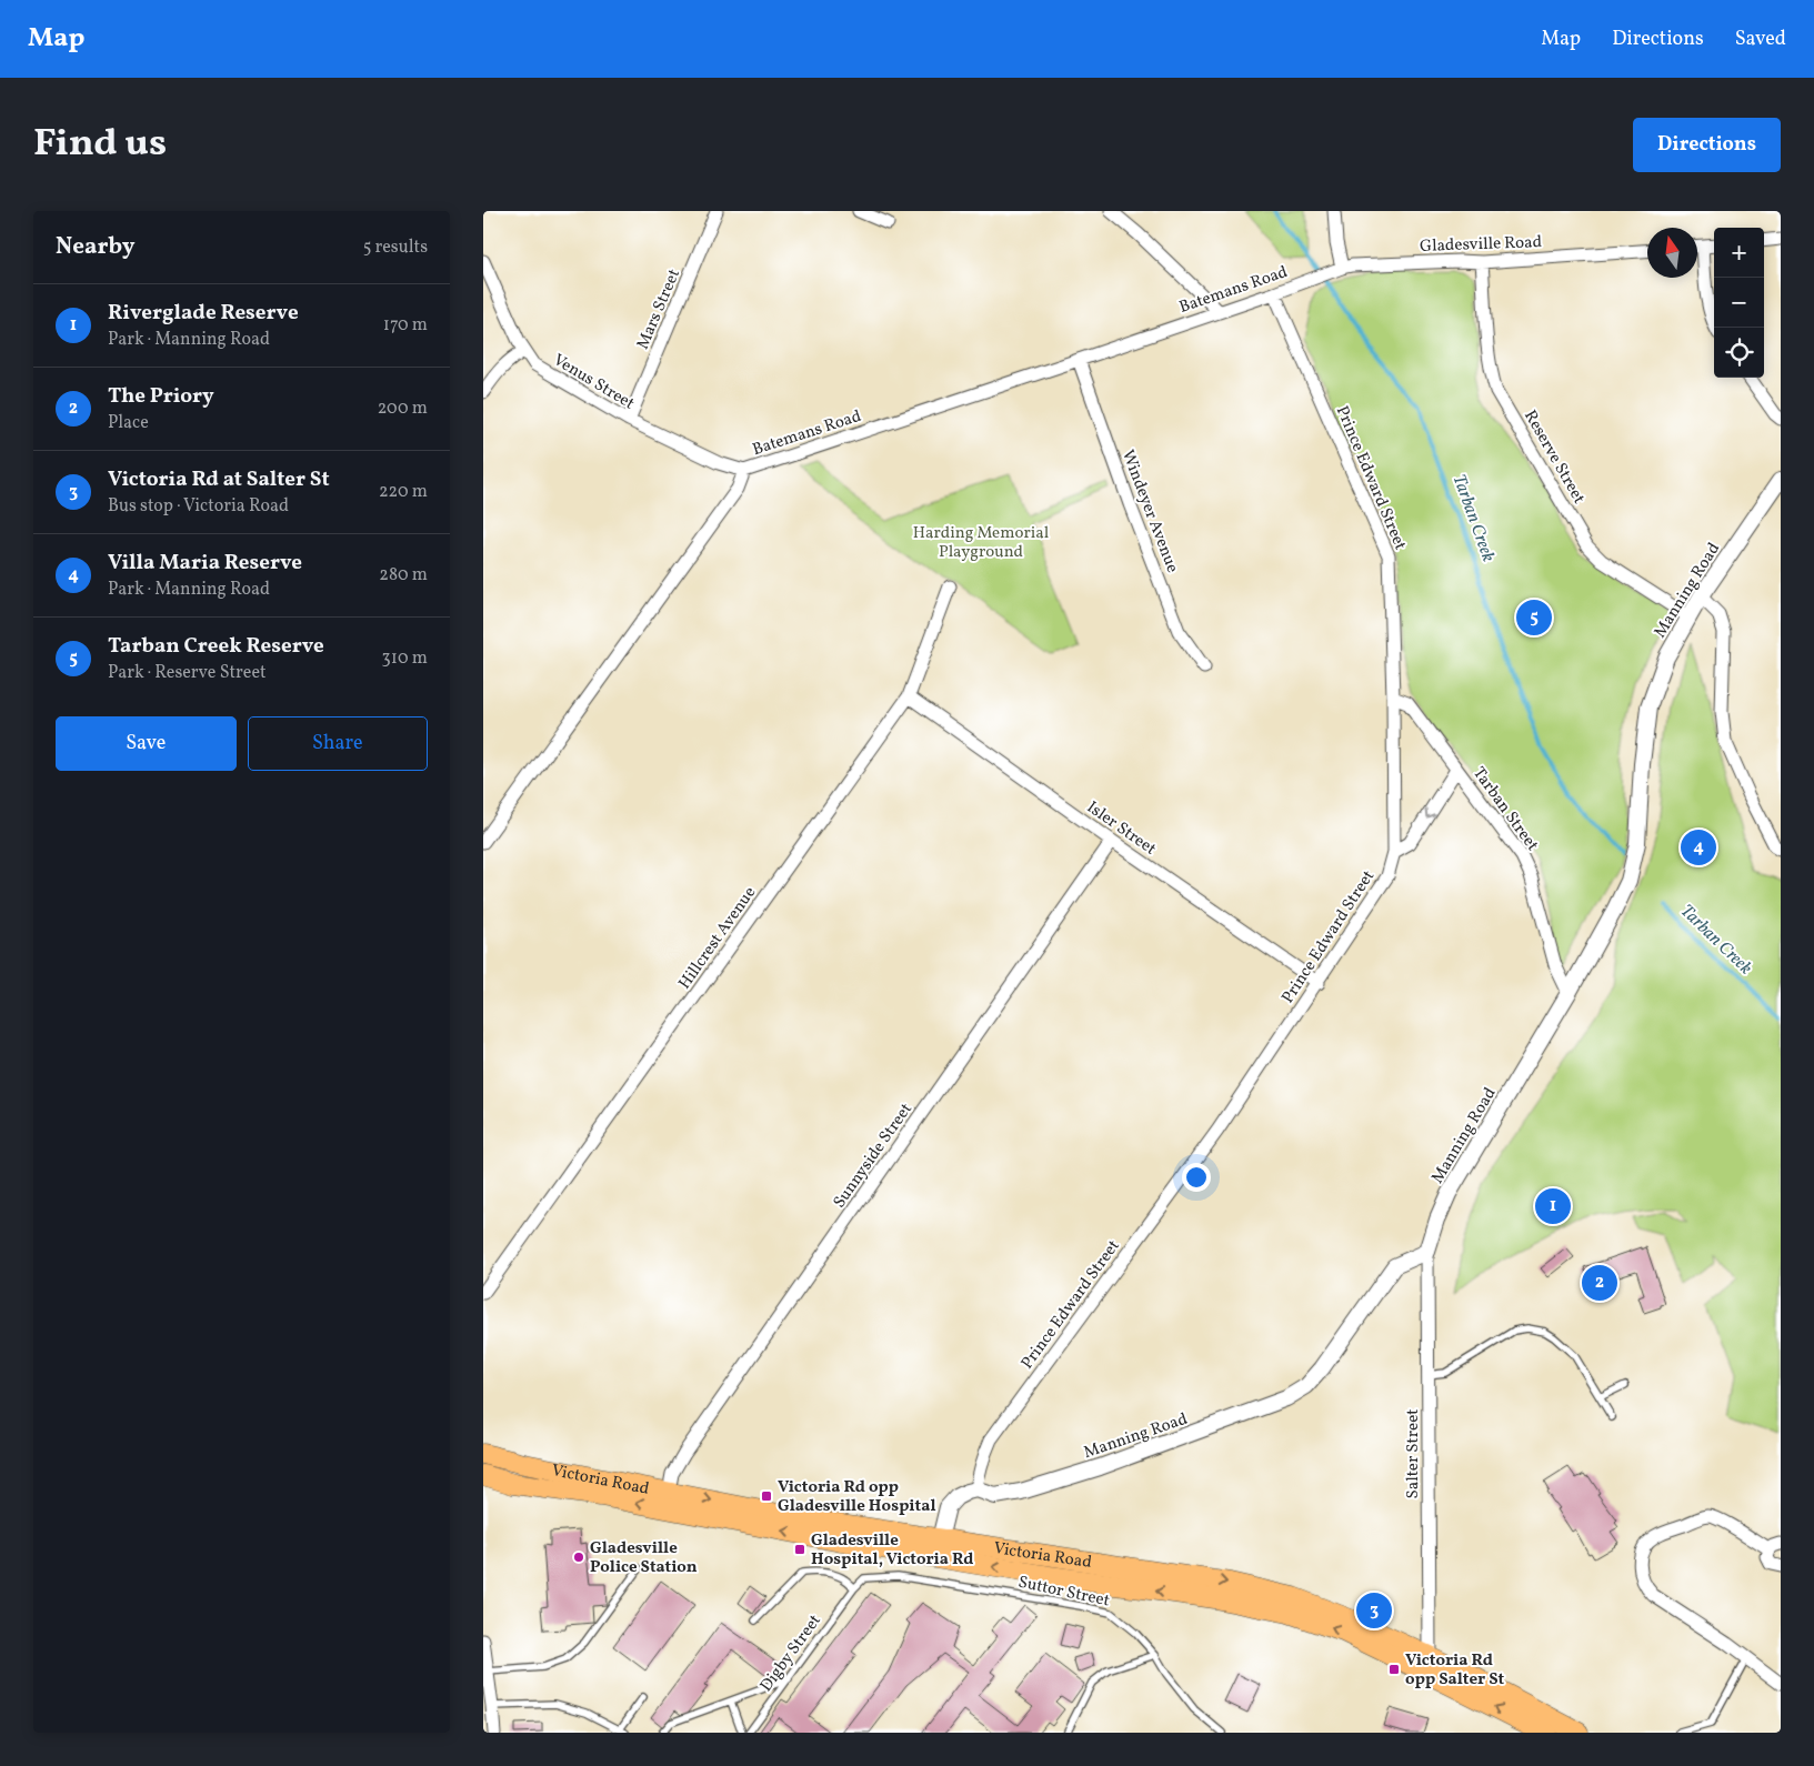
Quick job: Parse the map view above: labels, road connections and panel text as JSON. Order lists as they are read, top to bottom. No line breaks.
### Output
{"streets":{"highway":["Victoria Road"],"street":["Gladesville Road","Batemans Road","Mars Street","Venus Street","Reserve Street","Prince Edward Street","Windeyer Avenue","Manning Road","Tarban Street","Isler Street","Hillcrest Avenue","Sunnyside Street","Salter Street"],"lane":["Suttor Street","Digby Street"]},"crossings":[["Gladesville Road","Batemans Road"],["Gladesville Road","Reserve Street"],["Batemans Road","Venus Street"],["Batemans Road","Prince Edward Street"],["Batemans Road","Windeyer Avenue"],["Mars Street","Venus Street"],["Reserve Street","Manning Road"],["Prince Edward Street","Manning Road"],["Prince Edward Street","Tarban Street"],["Prince Edward Street","Isler Street"],["Manning Road","Tarban Street"],["Manning Road","Salter Street"],["Isler Street","Hillcrest Avenue"],["Isler Street","Sunnyside Street"],["Sunnyside Street","Victoria Road"],["Salter Street","Victoria Road"],["Suttor Street","Digby Street"]],"water":["Tarban Creek"],"parks":["Harding Memorial Playground"],"places":{"transit":["Victoria Rd opp Gladesville Hospital","Gladesville Hospital, Victoria Rd","Victoria Rd opp Salter St"],"other":["Gladesville Police Station"]},"north":"top","page":{"header":"Map","nav":["Map","Directions","Saved"],"title":"Find us","buttons":["Directions",["Save","Share"]],"heading":["Nearby","5 results"],"map_buttons":["+","−"],"list":[{"mark":"1","name":"Riverglade Reserve","note":"Park · Manning Road","value":"170 m"},{"mark":"2","name":"The Priory","note":"Place","value":"200 m"},{"mark":"3","name":"Victoria Rd at Salter St","note":"Bus stop · Victoria Road","value":"220 m"},{"mark":"4","name":"Villa Maria Reserve","note":"Park · Manning Road","value":"280 m"},{"mark":"5","name":"Tarban Creek Reserve","note":"Park · Reserve Street","value":"310 m"}],"pins":["5","4","1","2","3"]}}
